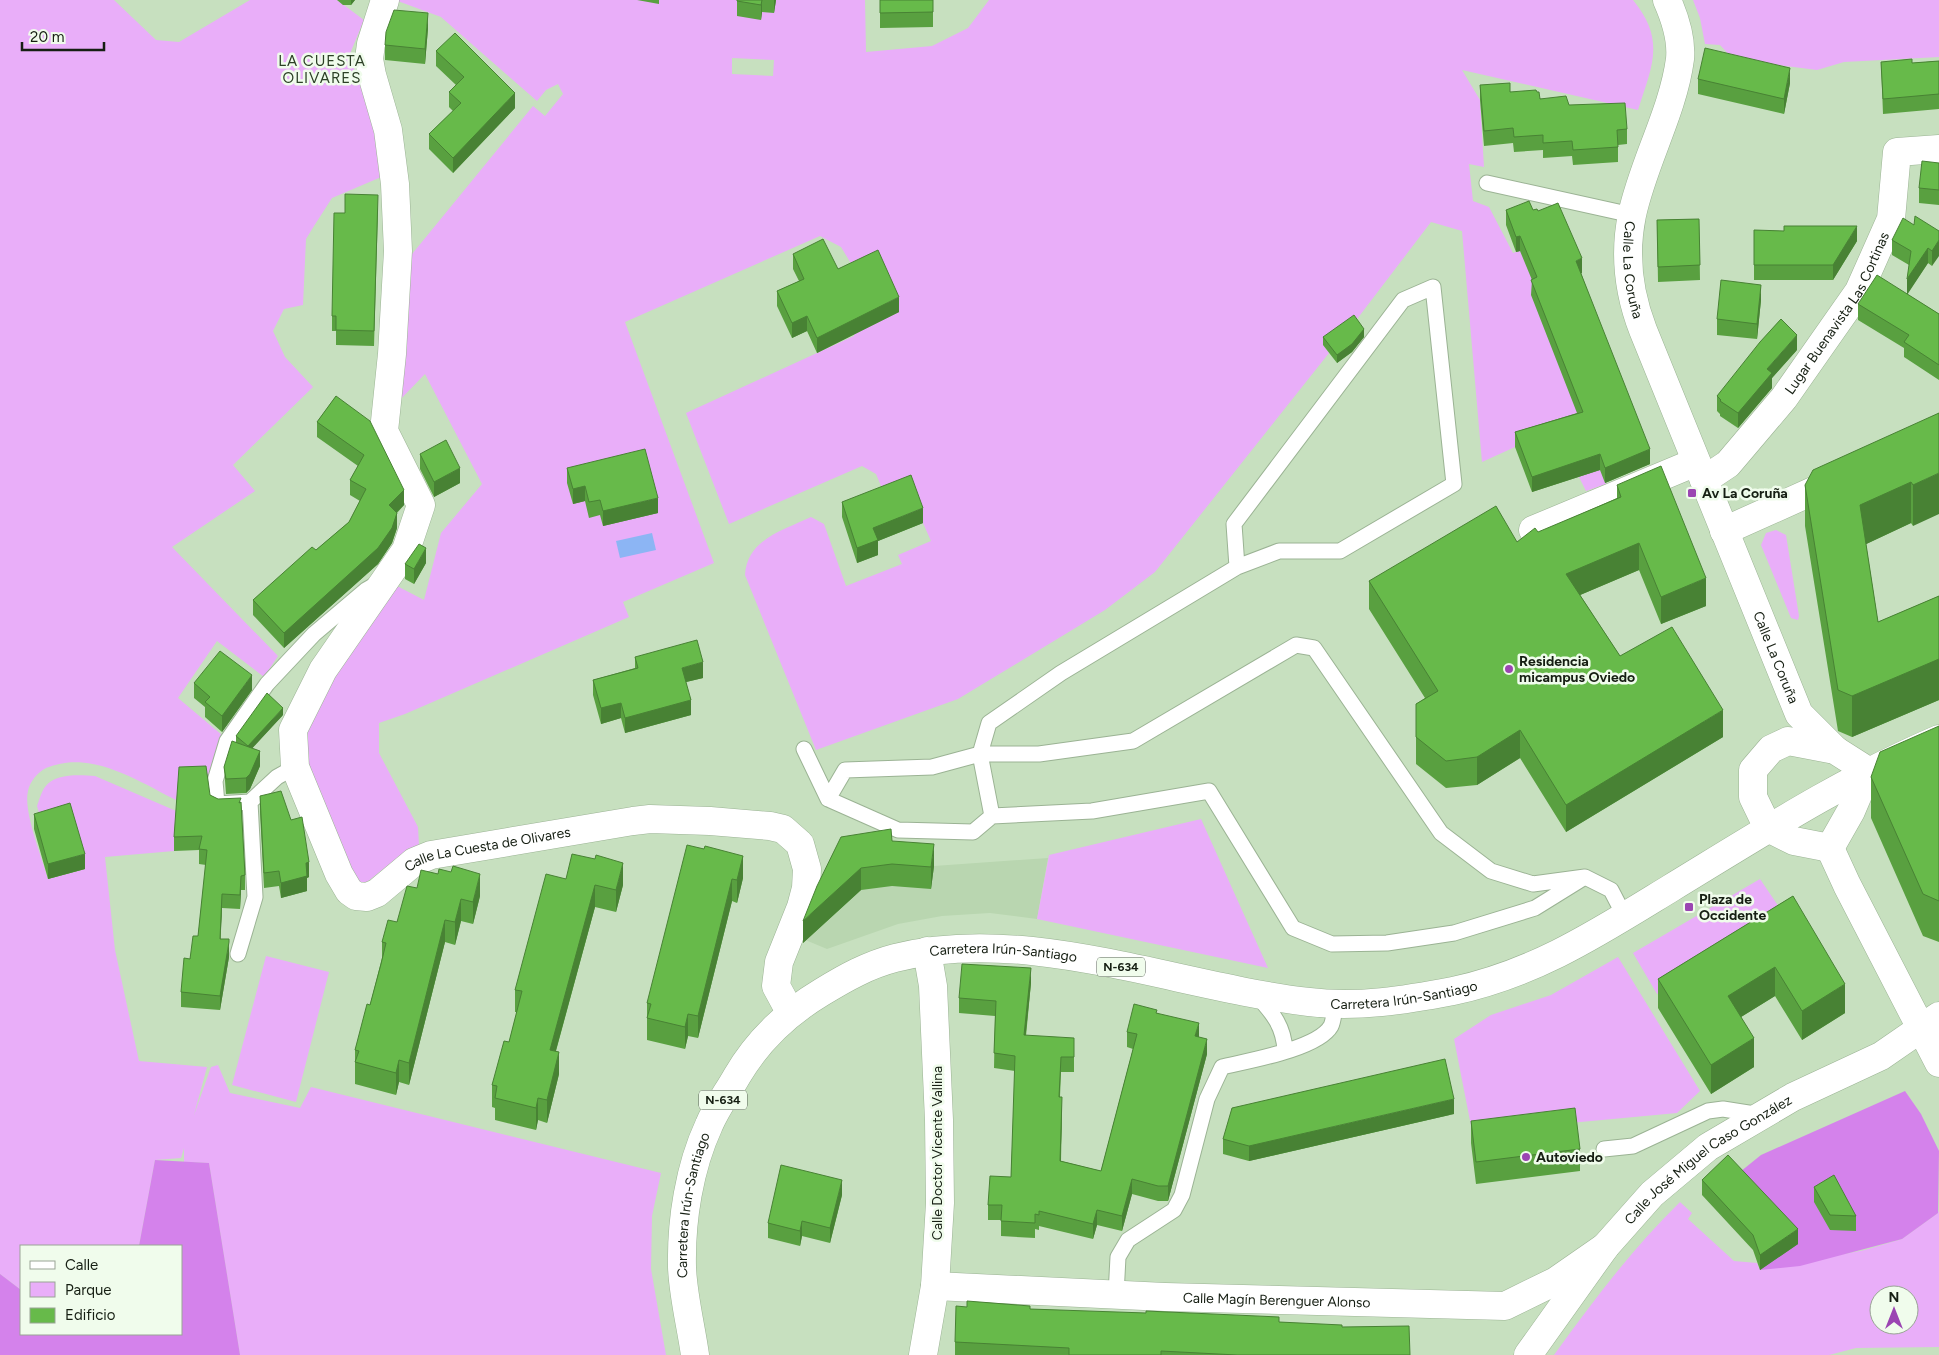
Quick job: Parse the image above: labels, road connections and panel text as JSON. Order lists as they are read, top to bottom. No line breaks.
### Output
{"streets":{"main road":["Calle La Coruña","Lugar Buenavista Las Cortinas","Calle La Cuesta de Olivares","Carretera Irún-Santiago","N-634","Calle Doctor Vicente Vallina","Calle José Miguel Caso González","Calle Magín Berenguer Alonso"]},"crossings":[["Calle La Coruña","Lugar Buenavista Las Cortinas"],["Calle La Cuesta de Olivares","Carretera Irún-Santiago"],["Carretera Irún-Santiago","Calle Doctor Vicente Vallina"],["Calle Doctor Vicente Vallina","Calle Magín Berenguer Alonso"],["Calle José Miguel Caso González","Calle Magín Berenguer Alonso"]],"districts":["LA CUESTA OLIVARES"],"places":{"transit":["Av La Coruña","Plaza de Occidente"],"other":["Residencia micampus Oviedo","Autoviedo"]},"legend":["Calle","Parque","Edificio"],"scale_bar":"20 m","north":"top"}
